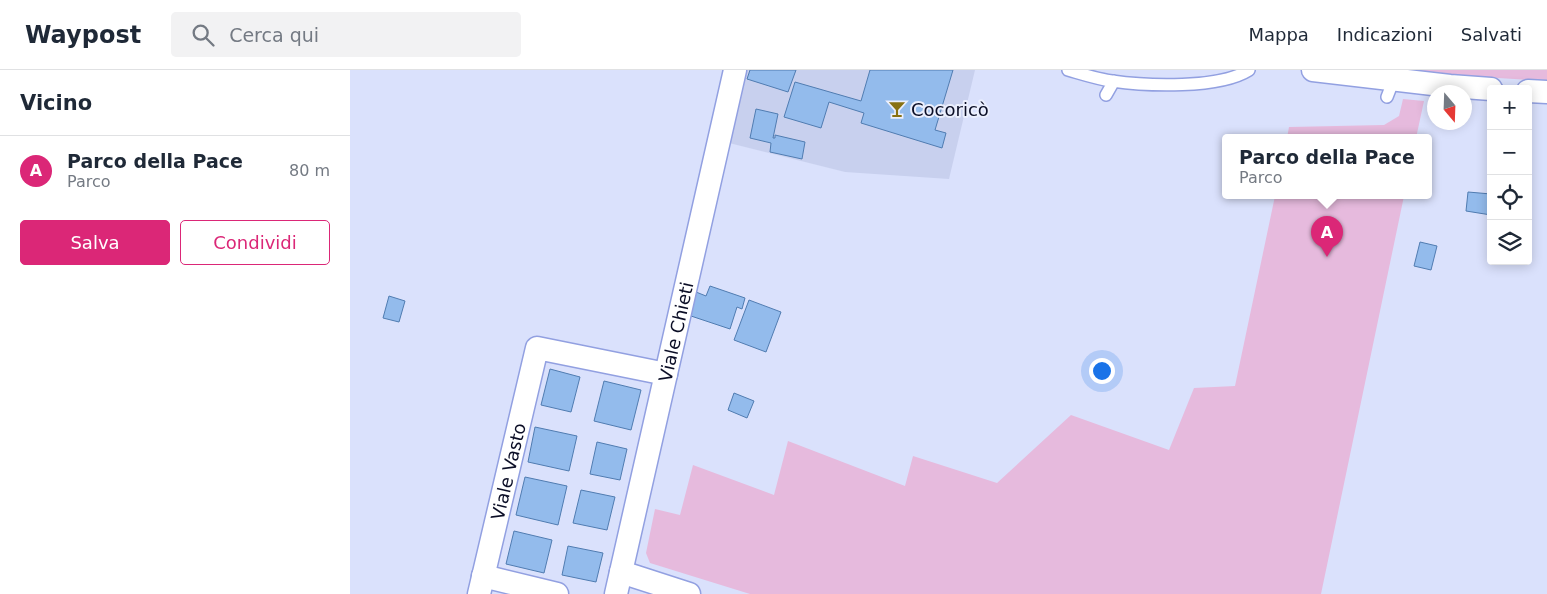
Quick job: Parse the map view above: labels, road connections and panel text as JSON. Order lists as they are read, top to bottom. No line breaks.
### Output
{"streets":{"street":["Viale Chieti","Viale Vasto"]},"crossings":[["Viale Chieti","Viale Vasto"]],"places":{"bar":["Cocoricò"]},"north":"bottom","page":{"header":"Waypost","search":"Cerca qui","nav":["Mappa","Indicazioni","Salvati"],"heading":"Vicino","map_buttons":["+","−"],"popup":["Parco della Pace","Parco"],"list":[{"mark":"A","name":"Parco della Pace","note":"Parco","value":"80 m"}],"buttons":["Salva","Condividi"],"pins":"A"}}
